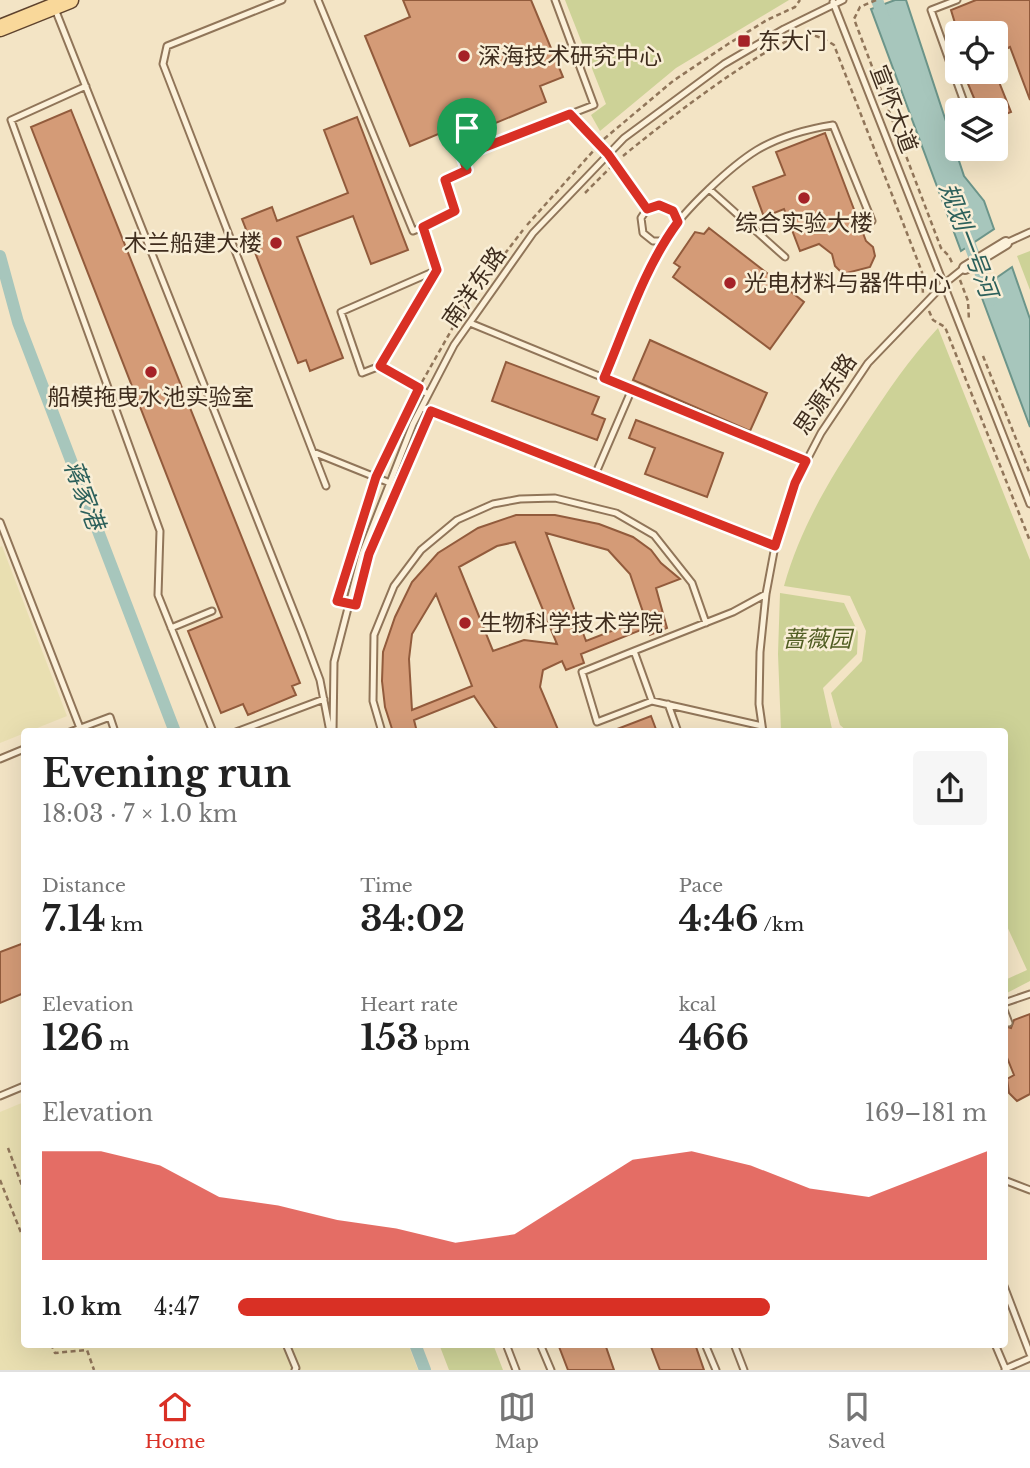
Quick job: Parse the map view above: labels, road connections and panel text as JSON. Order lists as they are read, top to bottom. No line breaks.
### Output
{"streets":{"street":["思源东路"],"lane":["宣怀大道","南洋东路"]},"crossings":[["宣怀大道","南洋东路"],["宣怀大道","思源东路"]],"water":["规划一号河","蒋家港"],"parks":["蔷薇园"],"places":{"transit":["东大门"],"other":["深海技术研究中心","综合实验大楼","木兰船建大楼","光电材料与器件中心","船模拖曳水池实验室","生物科学技术学院"]},"page":{"heading":["Evening run","18:03 · 7 × 1.0 km"],"stats":[["Distance","7.14 km"],["Time","34:02"],["Pace","4:46 /km"],["Elevation","126 m"],["Heart rate","153 bpm"],["kcal","466"]],"chart":["Elevation","169–181 m"],"list":[{"name":"1.0 km","note":"4:47"}],"tabs":["Home","Map","Saved"]}}
